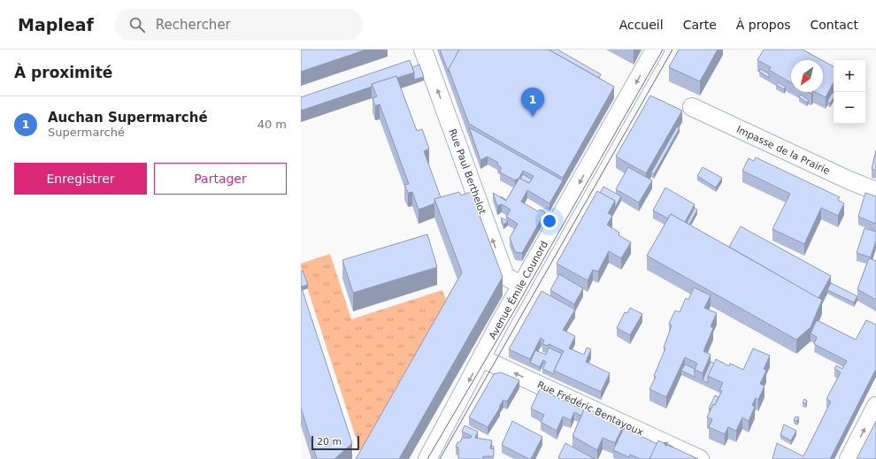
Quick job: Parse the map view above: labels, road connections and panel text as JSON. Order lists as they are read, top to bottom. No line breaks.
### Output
{"streets":{"street":["Impasse de la Prairie","Rue Paul Berthelot","Avenue Émile Counord","Rue Frédéric Bentayoux"]},"crossings":[["Rue Paul Berthelot","Avenue Émile Counord"],["Avenue Émile Counord","Rue Frédéric Bentayoux"]],"one_way":["Rue Paul Berthelot","Avenue Émile Counord","Rue Frédéric Bentayoux"],"scale_bar":"20 m","north":"bottom left","page":{"header":"Mapleaf","search":"Rechercher","nav":["Accueil","Carte","À propos","Contact"],"heading":"À proximité","map_buttons":["+","−"],"pins":"1","list":[{"mark":"1","name":"Auchan Supermarché","note":"Supermarché","value":"40 m"}],"buttons":["Enregistrer","Partager"],"scale":"20 m"}}
